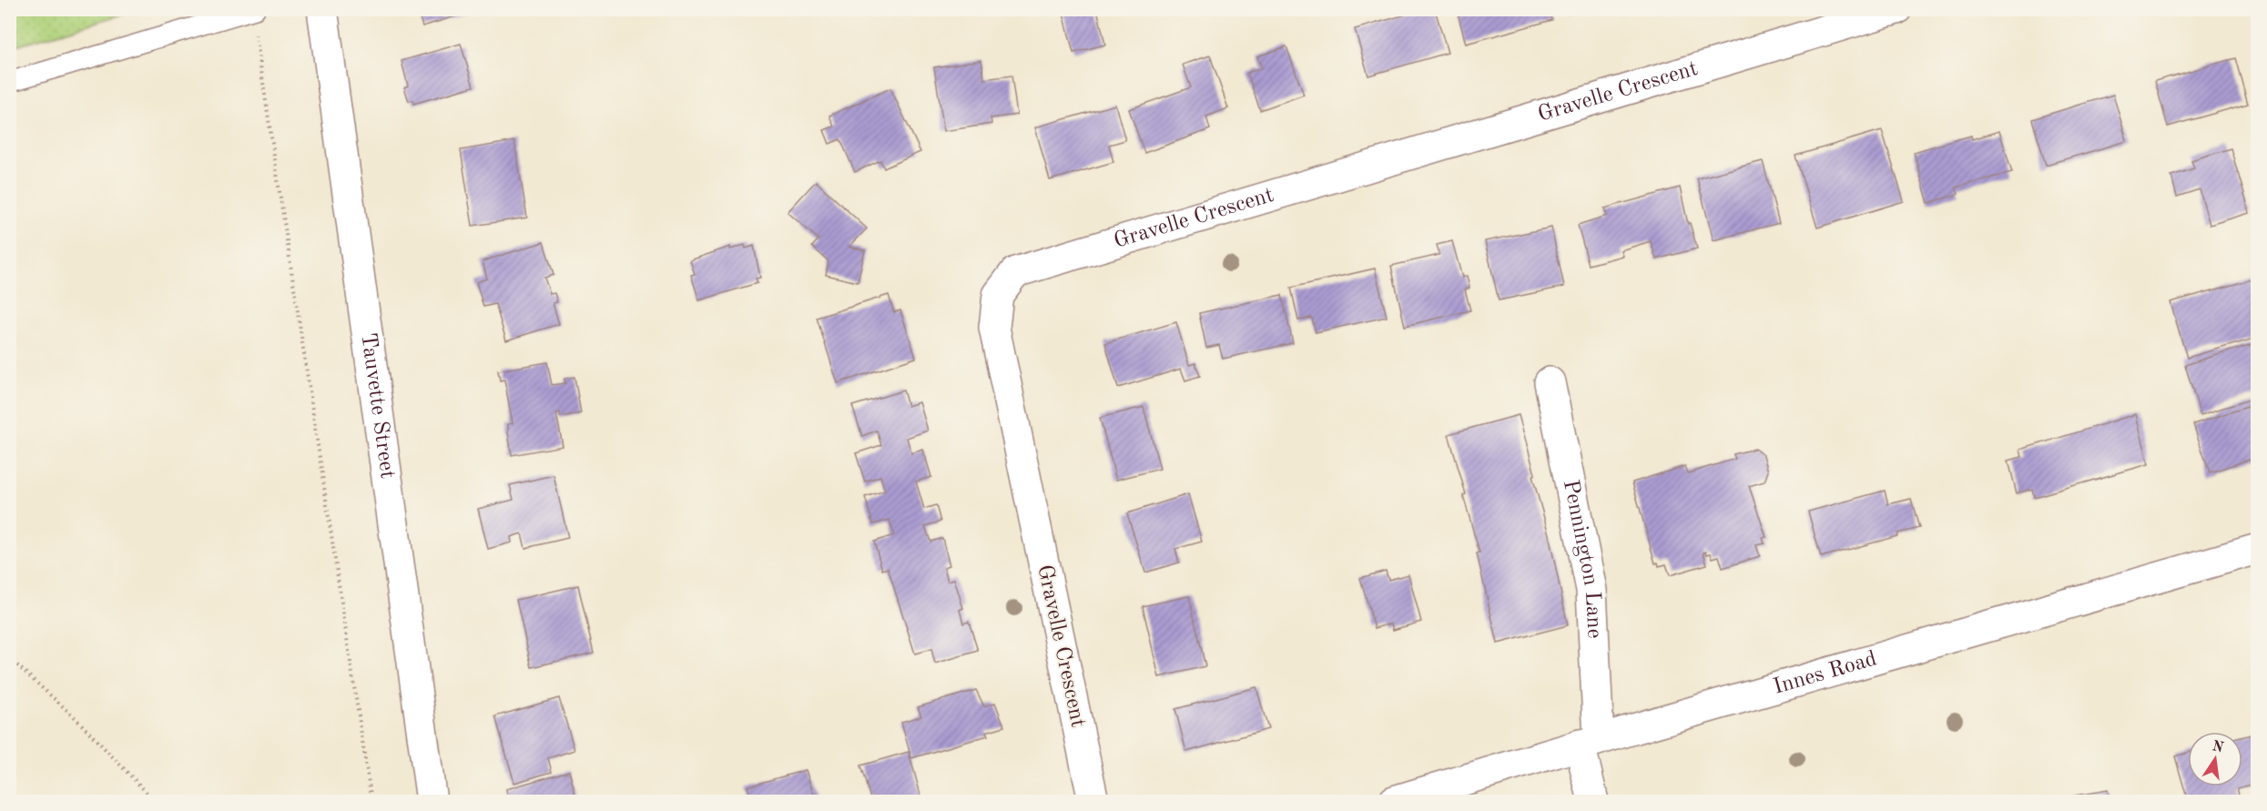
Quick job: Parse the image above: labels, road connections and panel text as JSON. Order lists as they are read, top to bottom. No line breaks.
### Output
{"streets":{"street":["Gravelle Crescent","Tauvette Street","Pennington Lane","Innes Road"]},"crossings":[["Pennington Lane","Innes Road"]],"north":"top"}
